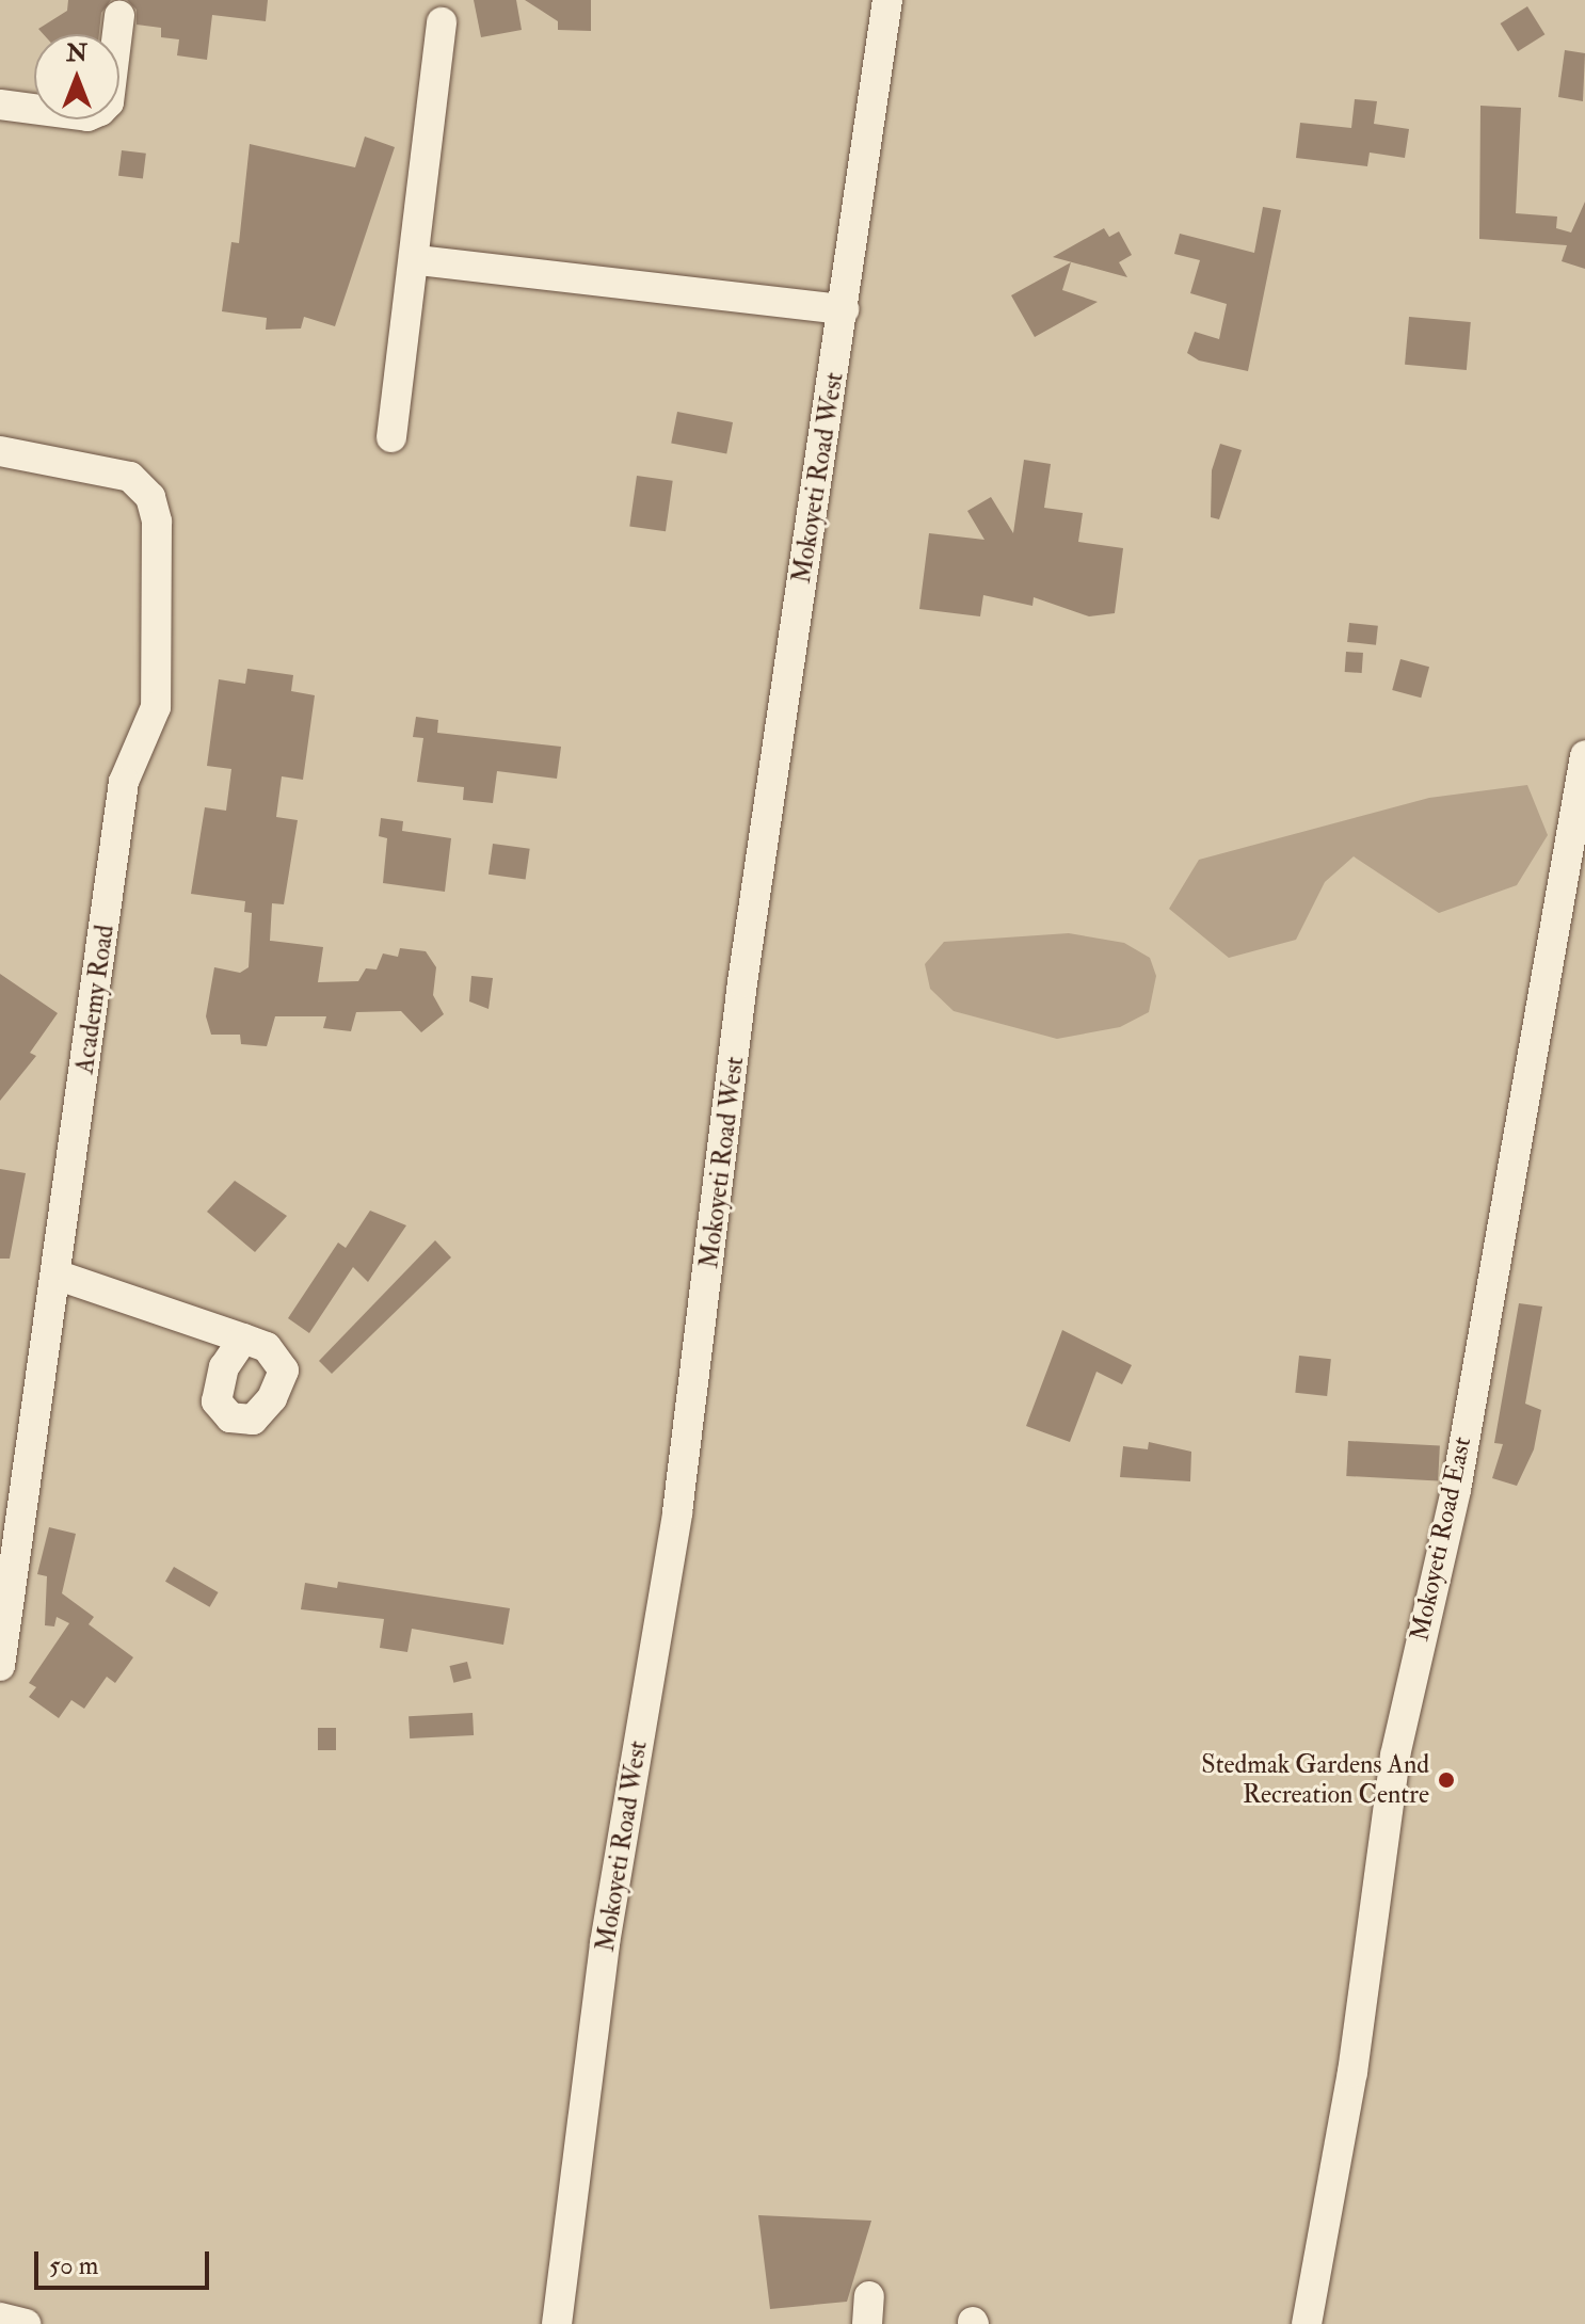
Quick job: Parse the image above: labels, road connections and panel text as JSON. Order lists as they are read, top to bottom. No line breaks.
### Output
{"streets":{"street":["Mokoyeti Road West","Academy Road","Mokoyeti Road East"]},"places":["Stedmak Gardens And Recreation Centre"],"scale_bar":"50 m","north":"top"}
